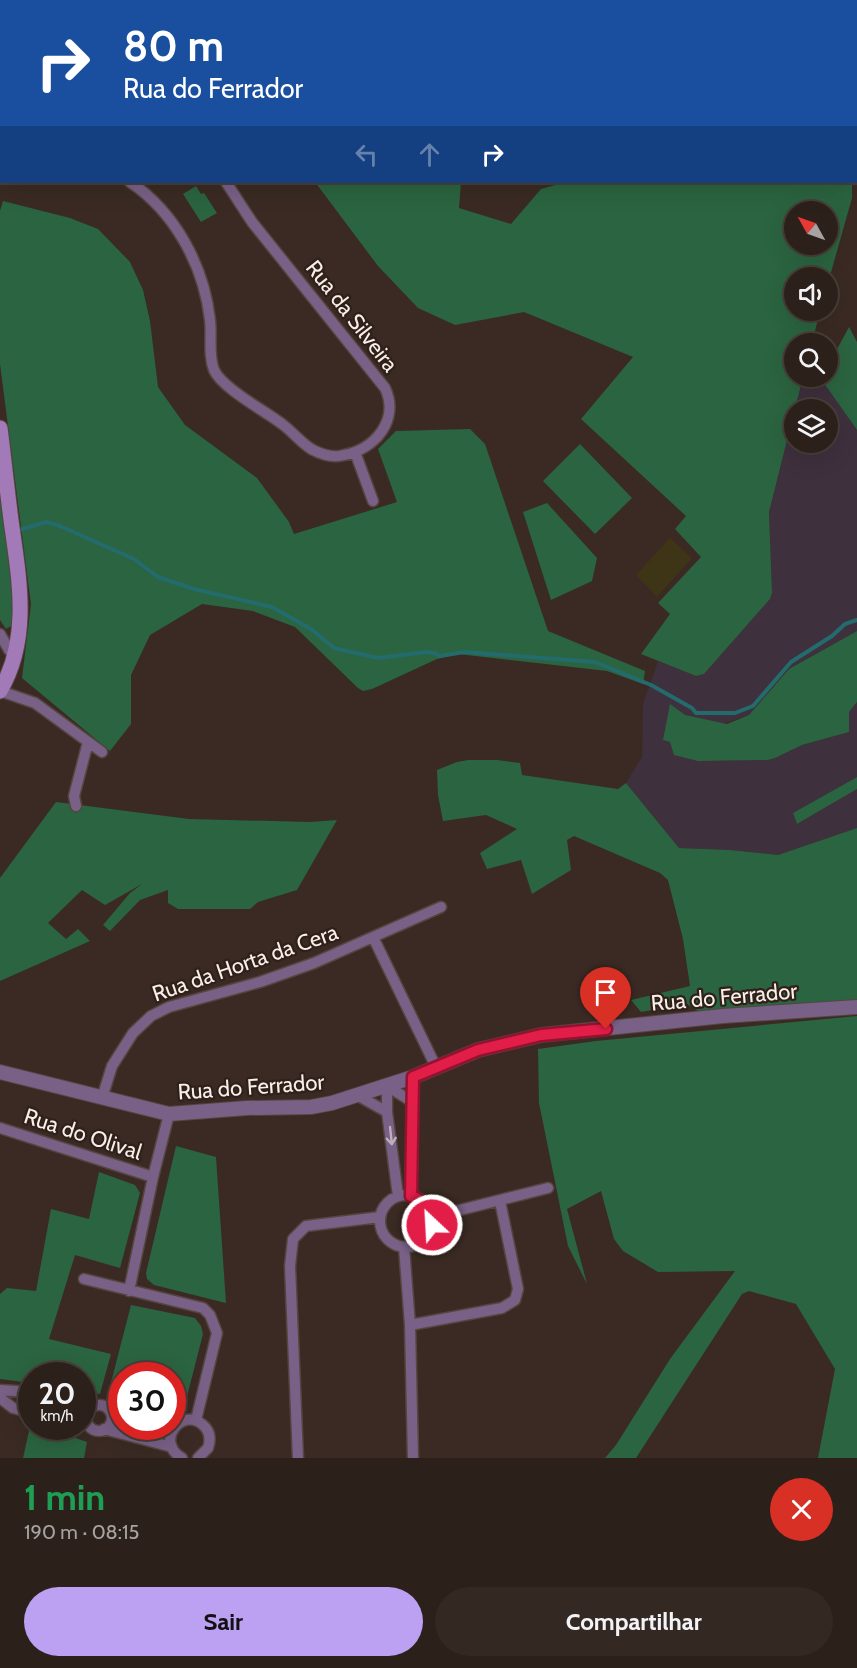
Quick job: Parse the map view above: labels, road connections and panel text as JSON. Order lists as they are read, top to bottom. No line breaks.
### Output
{"streets":{"street":["Rua da Silveira","Rua da Horta da Cera","Rua do Ferrador","Rua do Olival"]},"crossings":[["Rua da Horta da Cera","Rua do Ferrador"]],"north":"top left","page":{"turn":["80 m","Rua do Ferrador"],"speed":"20 km/h","limit":"30","heading":["1 min","190 m · 08:15"],"buttons":["Sair","Compartilhar"]}}
